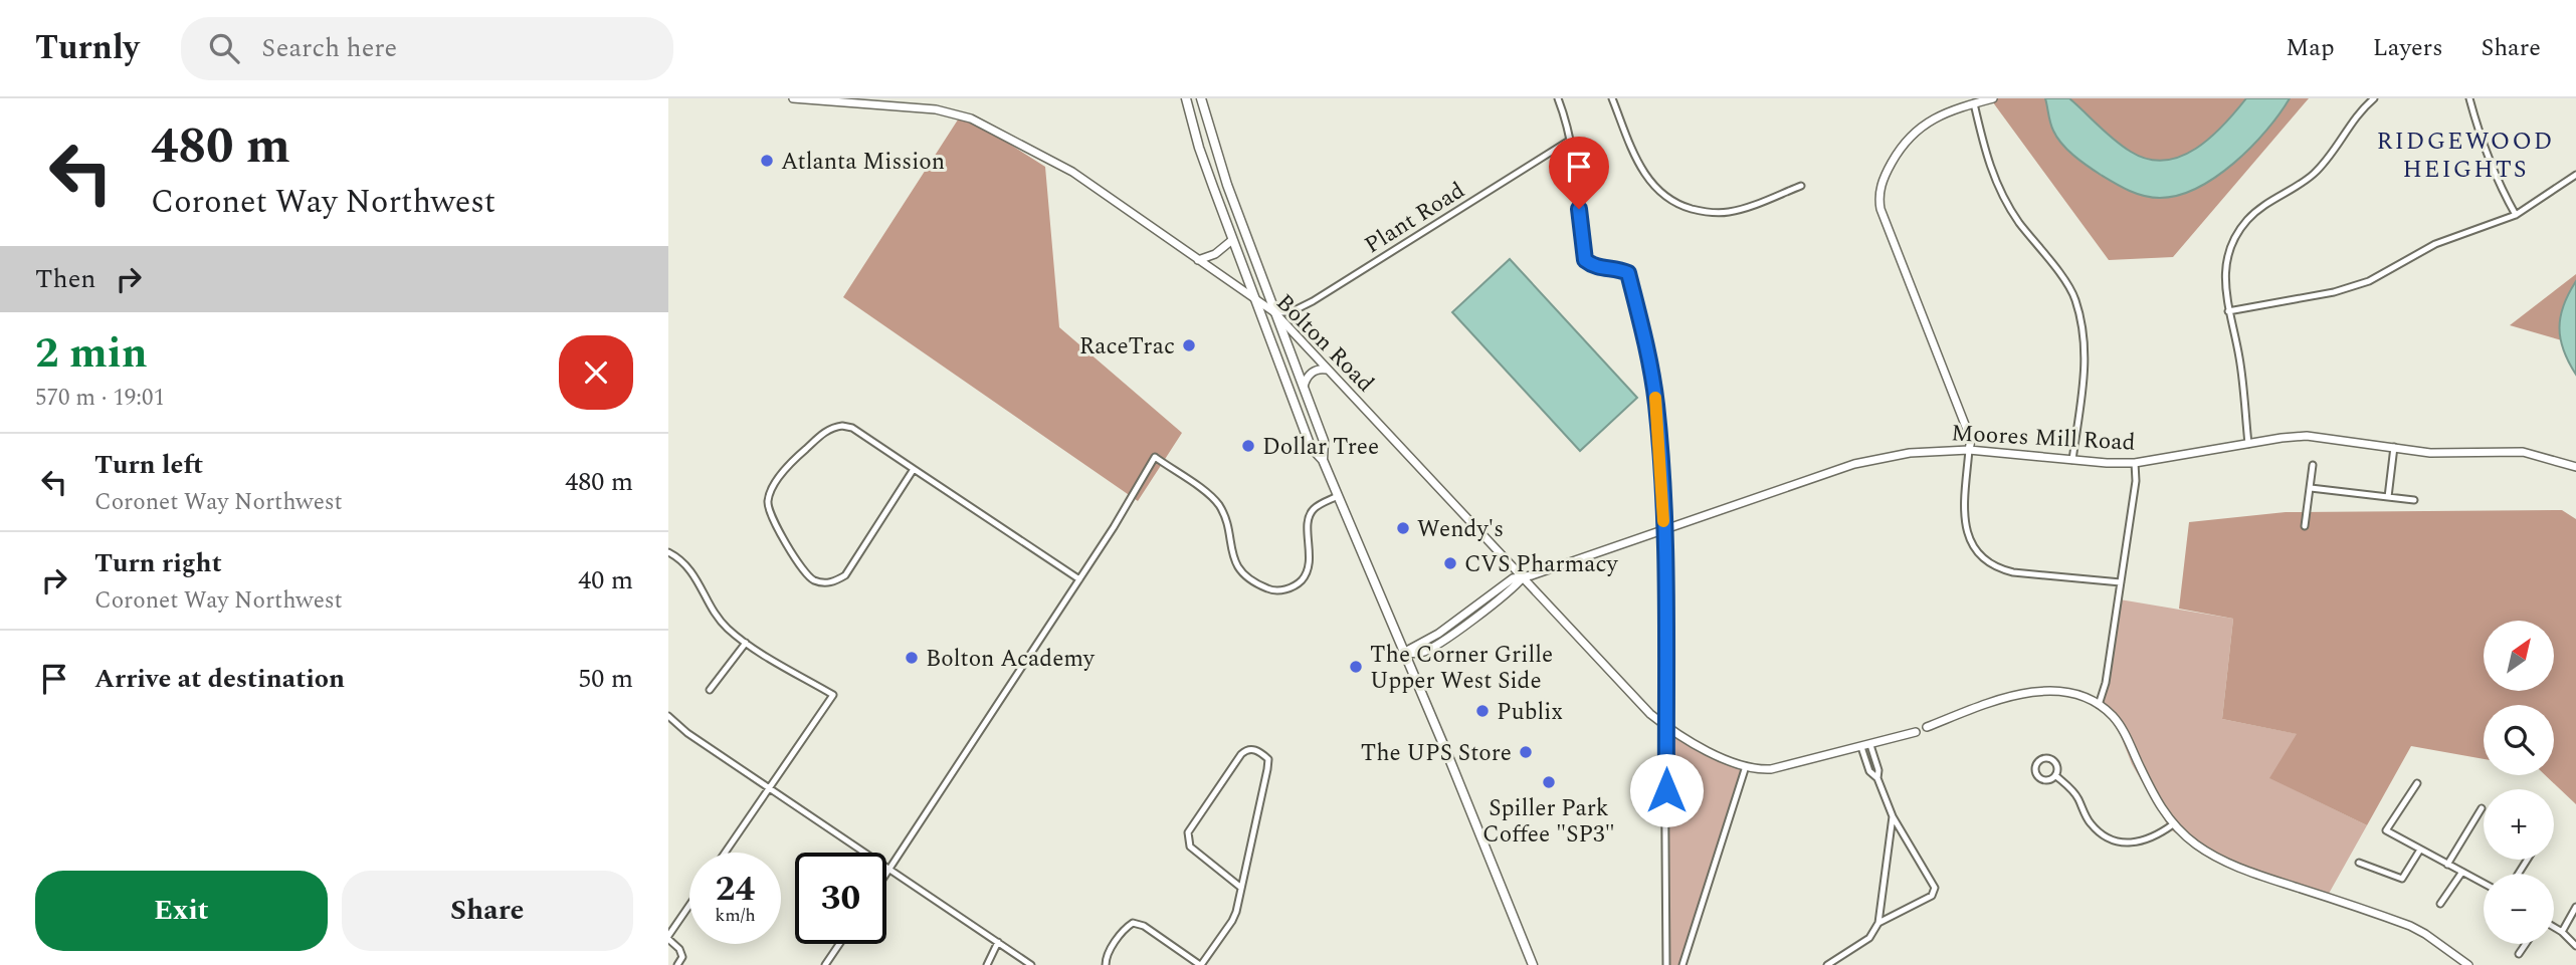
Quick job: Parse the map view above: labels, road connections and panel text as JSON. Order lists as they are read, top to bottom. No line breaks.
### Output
{"streets":{"street":["Plant Road","Bolton Road","Moores Mill Road"]},"crossings":[["Plant Road","Bolton Road"],["Bolton Road","Moores Mill Road"]],"districts":["RIDGEWOOD HEIGHTS"],"places":["Atlanta Mission","RaceTrac","Dollar Tree","Wendy's","CVS Pharmacy","Bolton Academy","The Corner Grille Upper West Side","Publix","The UPS Store","Spiller Park Coffee \"SP3\""],"north":"top right","page":{"header":"Turnly","search":"Search here","nav":["Map","Layers","Share"],"turn":["480 m","Coronet Way Northwest"],"then":"Then","heading":["2 min","570 m · 19:01"],"list":[{"name":"Turn left","note":"Coronet Way Northwest","value":"480 m"},{"name":"Turn right","note":"Coronet Way Northwest","value":"40 m"},{"name":"Arrive at destination","value":"50 m"}],"map_buttons":["+","−"],"speed":"24 km/h","limit":"30","buttons":["Exit","Share"]}}
